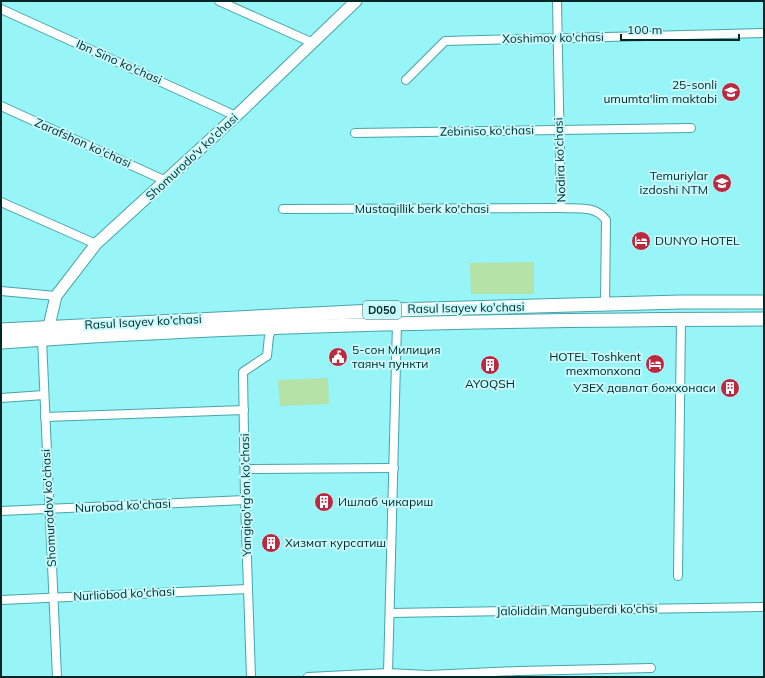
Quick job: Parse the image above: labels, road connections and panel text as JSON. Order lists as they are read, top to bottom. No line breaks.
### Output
{"streets":{"main road":["Rasul Isayev ko'chasi","D050"],"street":["Xoshimov ko'chasi","Ibn Sino ko'chasi","Zebiniso ko'chasi","Zarafshon ko'chasi","Shomurodo'v ko'chasi","Nodira ko'chasi","Mustaqillik berk ko'chasi","Yangiqo'rg'on ko'chasi","Nurobod ko'chasi","Shomurodov ko'chasi","Nurliobod ko'chasi","Jaloliddin Manguberdi ko'chsi"]},"crossings":[["Xoshimov ko'chasi","Nodira ko'chasi"],["Ibn Sino ko'chasi","Shomurodo'v ko'chasi"],["Zebiniso ko'chasi","Nodira ko'chasi"],["Zarafshon ko'chasi","Shomurodo'v ko'chasi"],["Shomurodo'v ko'chasi","Rasul Isayev ko'chasi"],["Nodira ko'chasi","Mustaqillik berk ko'chasi"],["Nodira ko'chasi","Rasul Isayev ko'chasi"],["Rasul Isayev ko'chasi","Yangiqo'rg'on ko'chasi"],["Rasul Isayev ko'chasi","Shomurodov ko'chasi"],["Yangiqo'rg'on ko'chasi","Nurobod ko'chasi"],["Yangiqo'rg'on ko'chasi","Nurliobod ko'chasi"],["Nurobod ko'chasi","Shomurodov ko'chasi"],["Shomurodov ko'chasi","Nurliobod ko'chasi"]],"places":{"school or university":["25-sonli umumta'lim maktabi","Temuriylar izdoshi NTM"],"hotel":["DUNYO HOTEL","HOTEL Toshkent mexmonxona"],"public building":["5-сон Милиция таянч пункти"],"building":["AYOQSH","УЗЕХ давлат божхонаси","Ишлаб чикариш","Хизмат курсатиш"]},"scale_bar":"100 m"}
